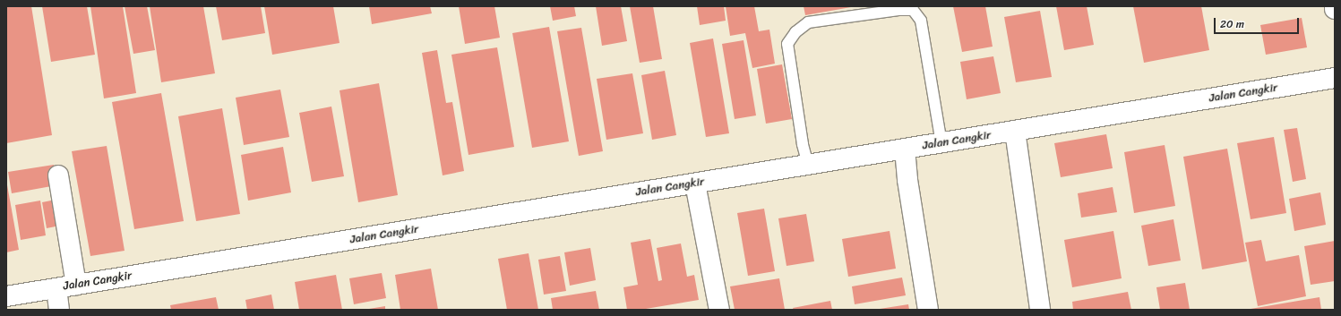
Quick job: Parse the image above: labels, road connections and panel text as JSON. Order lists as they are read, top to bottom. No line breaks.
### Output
{"streets":{"street":["Jalan Cangkir"]},"scale_bar":"20 m"}
